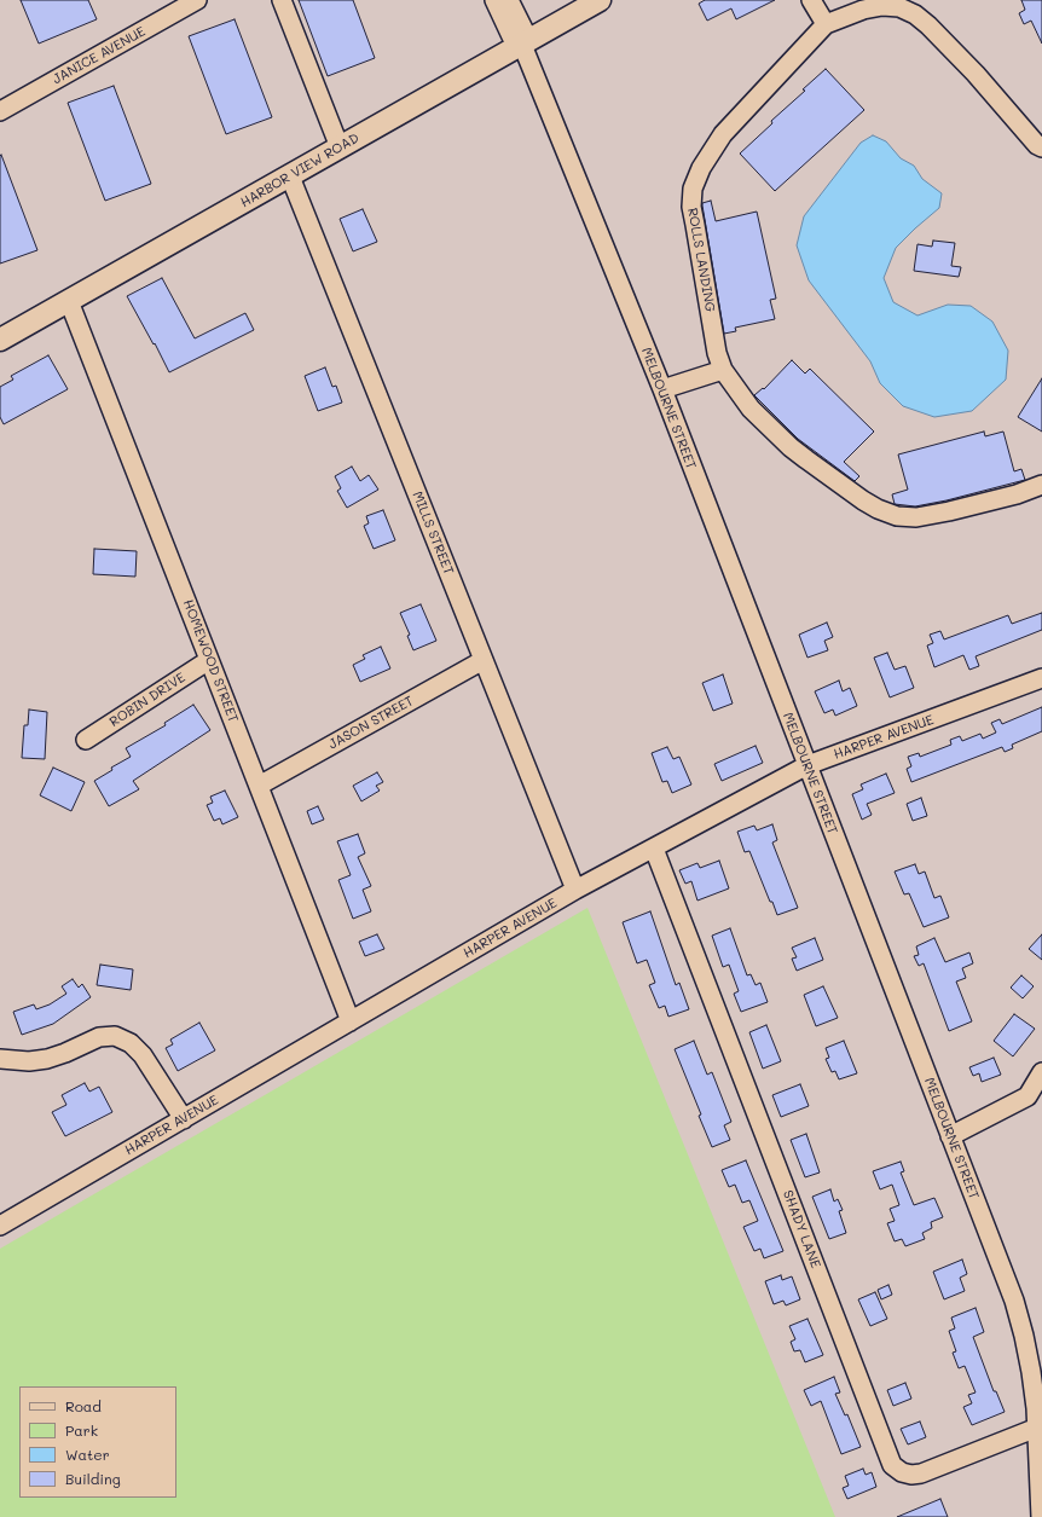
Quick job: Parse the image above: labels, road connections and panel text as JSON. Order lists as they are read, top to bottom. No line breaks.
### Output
{"streets":{"main road":["HARBOR VIEW ROAD"],"street":["JANICE AVENUE","ROLLS LANDING","MELBOURNE STREET","MILLS STREET","HOMEWOOD STREET","ROBIN DRIVE","JASON STREET","HARPER AVENUE","SHADY LANE"]},"crossings":[["HARBOR VIEW ROAD","MELBOURNE STREET"],["HARBOR VIEW ROAD","MILLS STREET"],["HARBOR VIEW ROAD","HOMEWOOD STREET"],["MELBOURNE STREET","HARPER AVENUE"],["MELBOURNE STREET","SHADY LANE"],["MILLS STREET","JASON STREET"],["MILLS STREET","HARPER AVENUE"],["HOMEWOOD STREET","ROBIN DRIVE"],["HOMEWOOD STREET","JASON STREET"],["HOMEWOOD STREET","HARPER AVENUE"],["HARPER AVENUE","SHADY LANE"]],"legend":["Road","Park","Water","Building"]}
